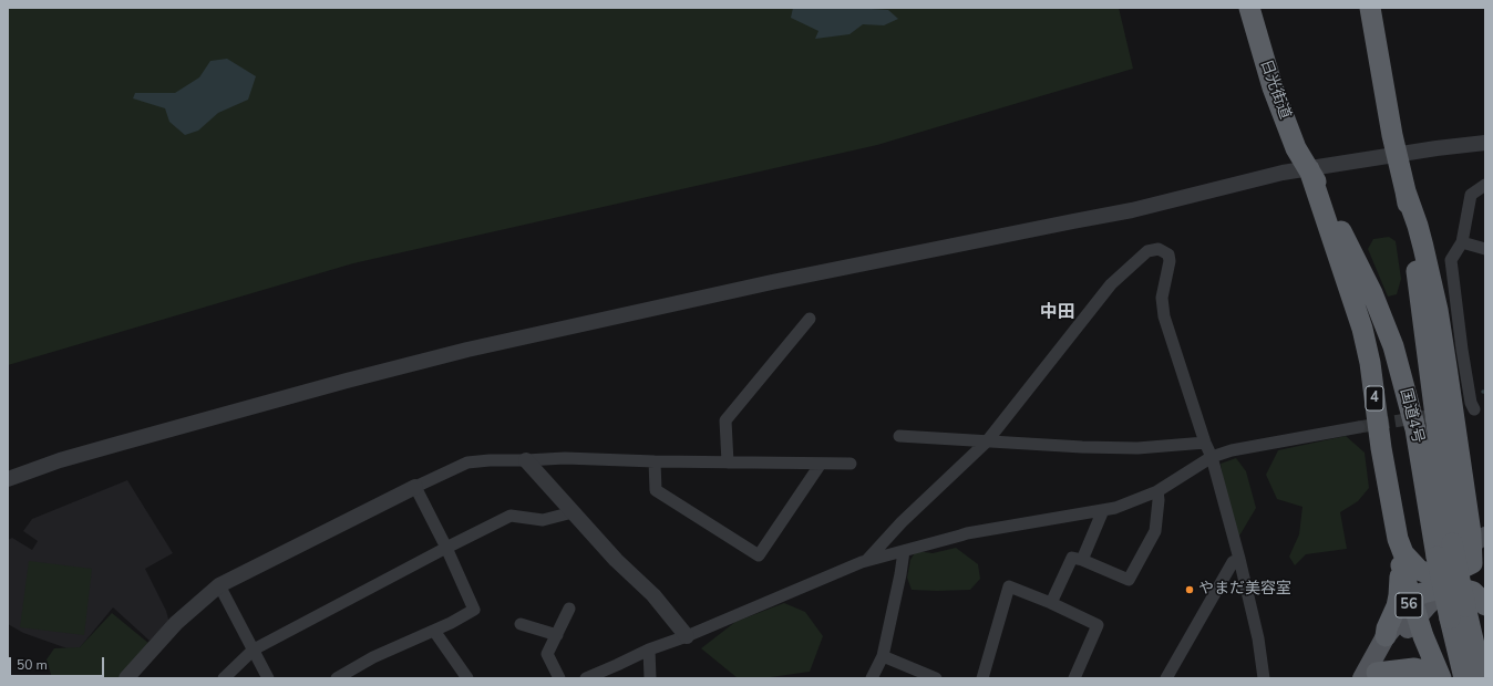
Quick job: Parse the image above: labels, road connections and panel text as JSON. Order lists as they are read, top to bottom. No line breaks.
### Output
{"streets":{"highway":["日光街道","4","国道4号"],"main road":["56"]},"crossings":[["日光街道","4"],["日光街道","国道4号"],["4","国道4号"],["4","56"]],"districts":["中田"],"places":["やまだ美容室"],"scale_bar":"50 m"}
